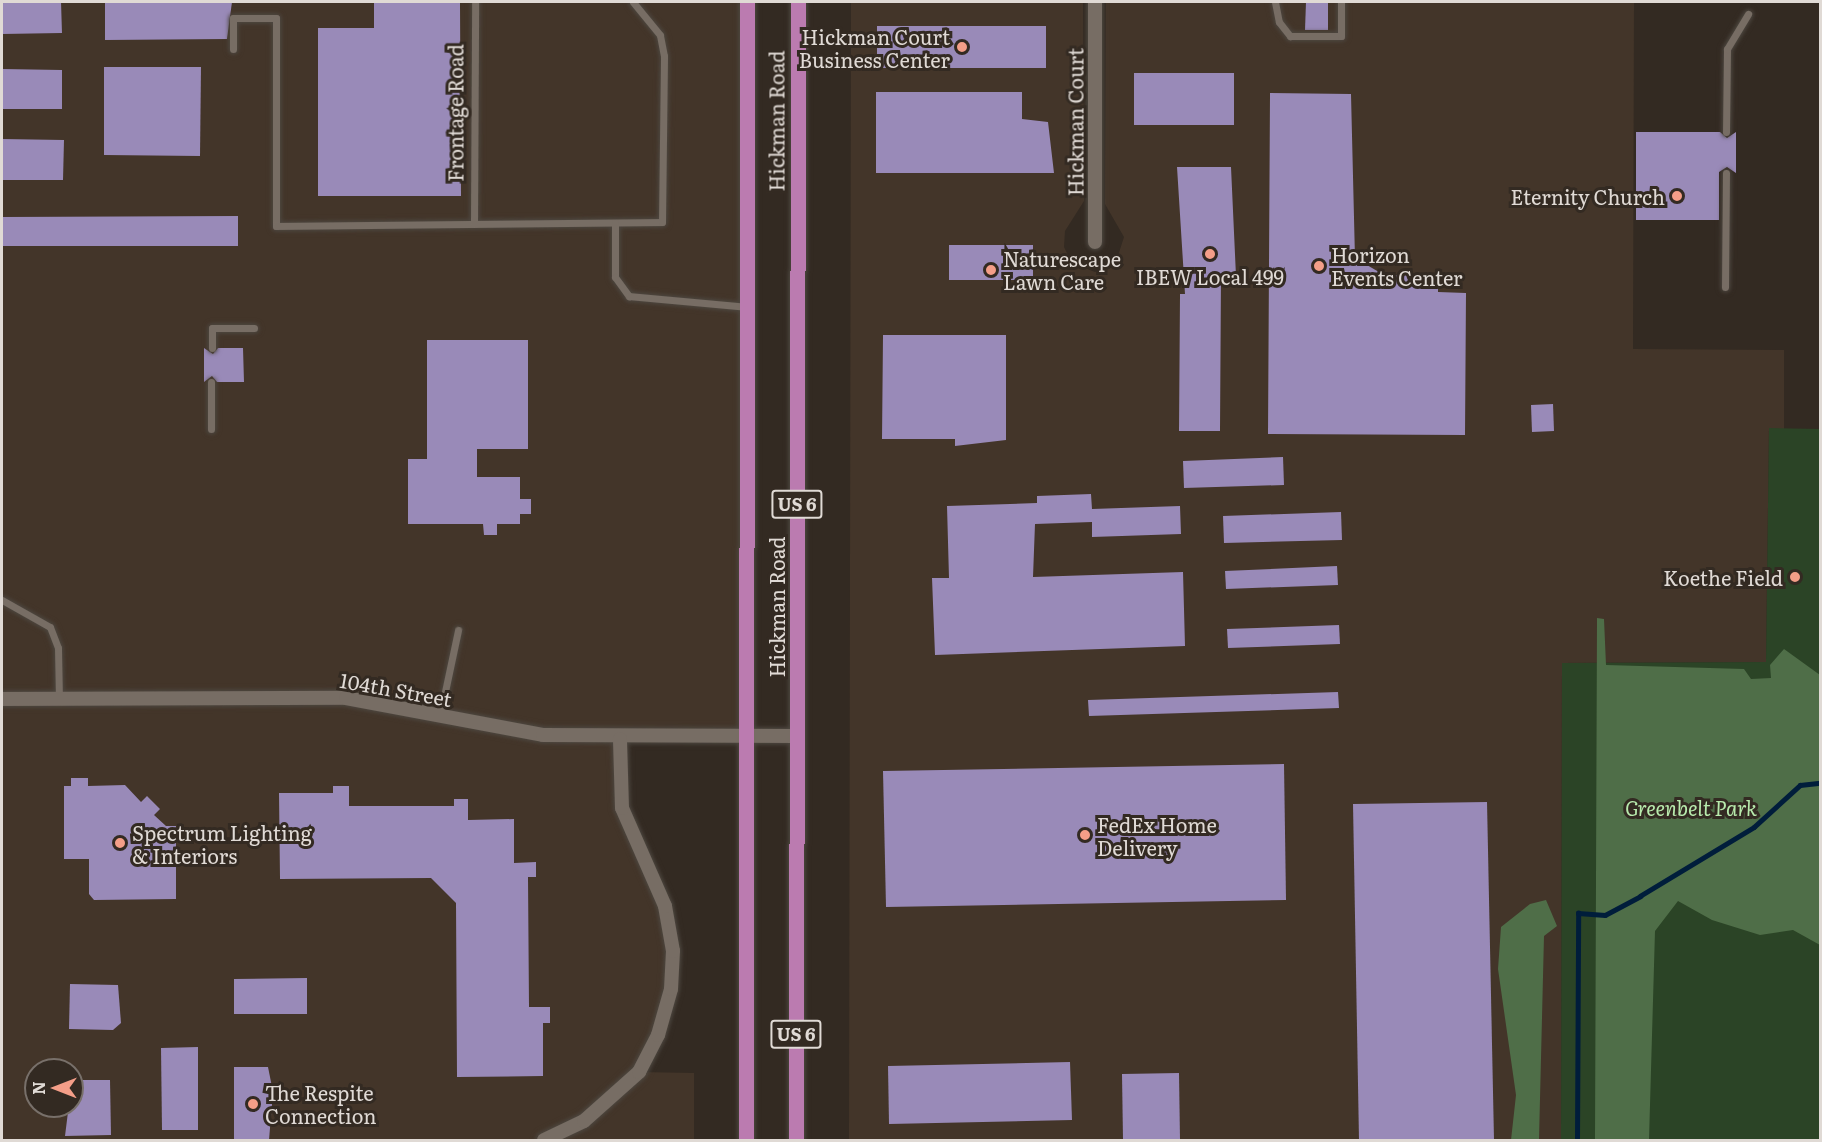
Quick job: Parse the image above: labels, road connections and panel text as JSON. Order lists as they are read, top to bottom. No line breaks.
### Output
{"streets":{"main road":["Hickman Road","US 6"],"street":["Hickman Court","104th Street"],"lane":["Frontage Road"]},"crossings":[["Hickman Road","104th Street"]],"parks":["Greenbelt Park"],"places":["Hickman Court Business Center","Eternity Church","IBEW Local 499","Horizon Events Center","Naturescape Lawn Care","Koethe Field","FedEx Home Delivery","Spectrum Lighting & Interiors","The Respite Connection"],"north":"left"}
